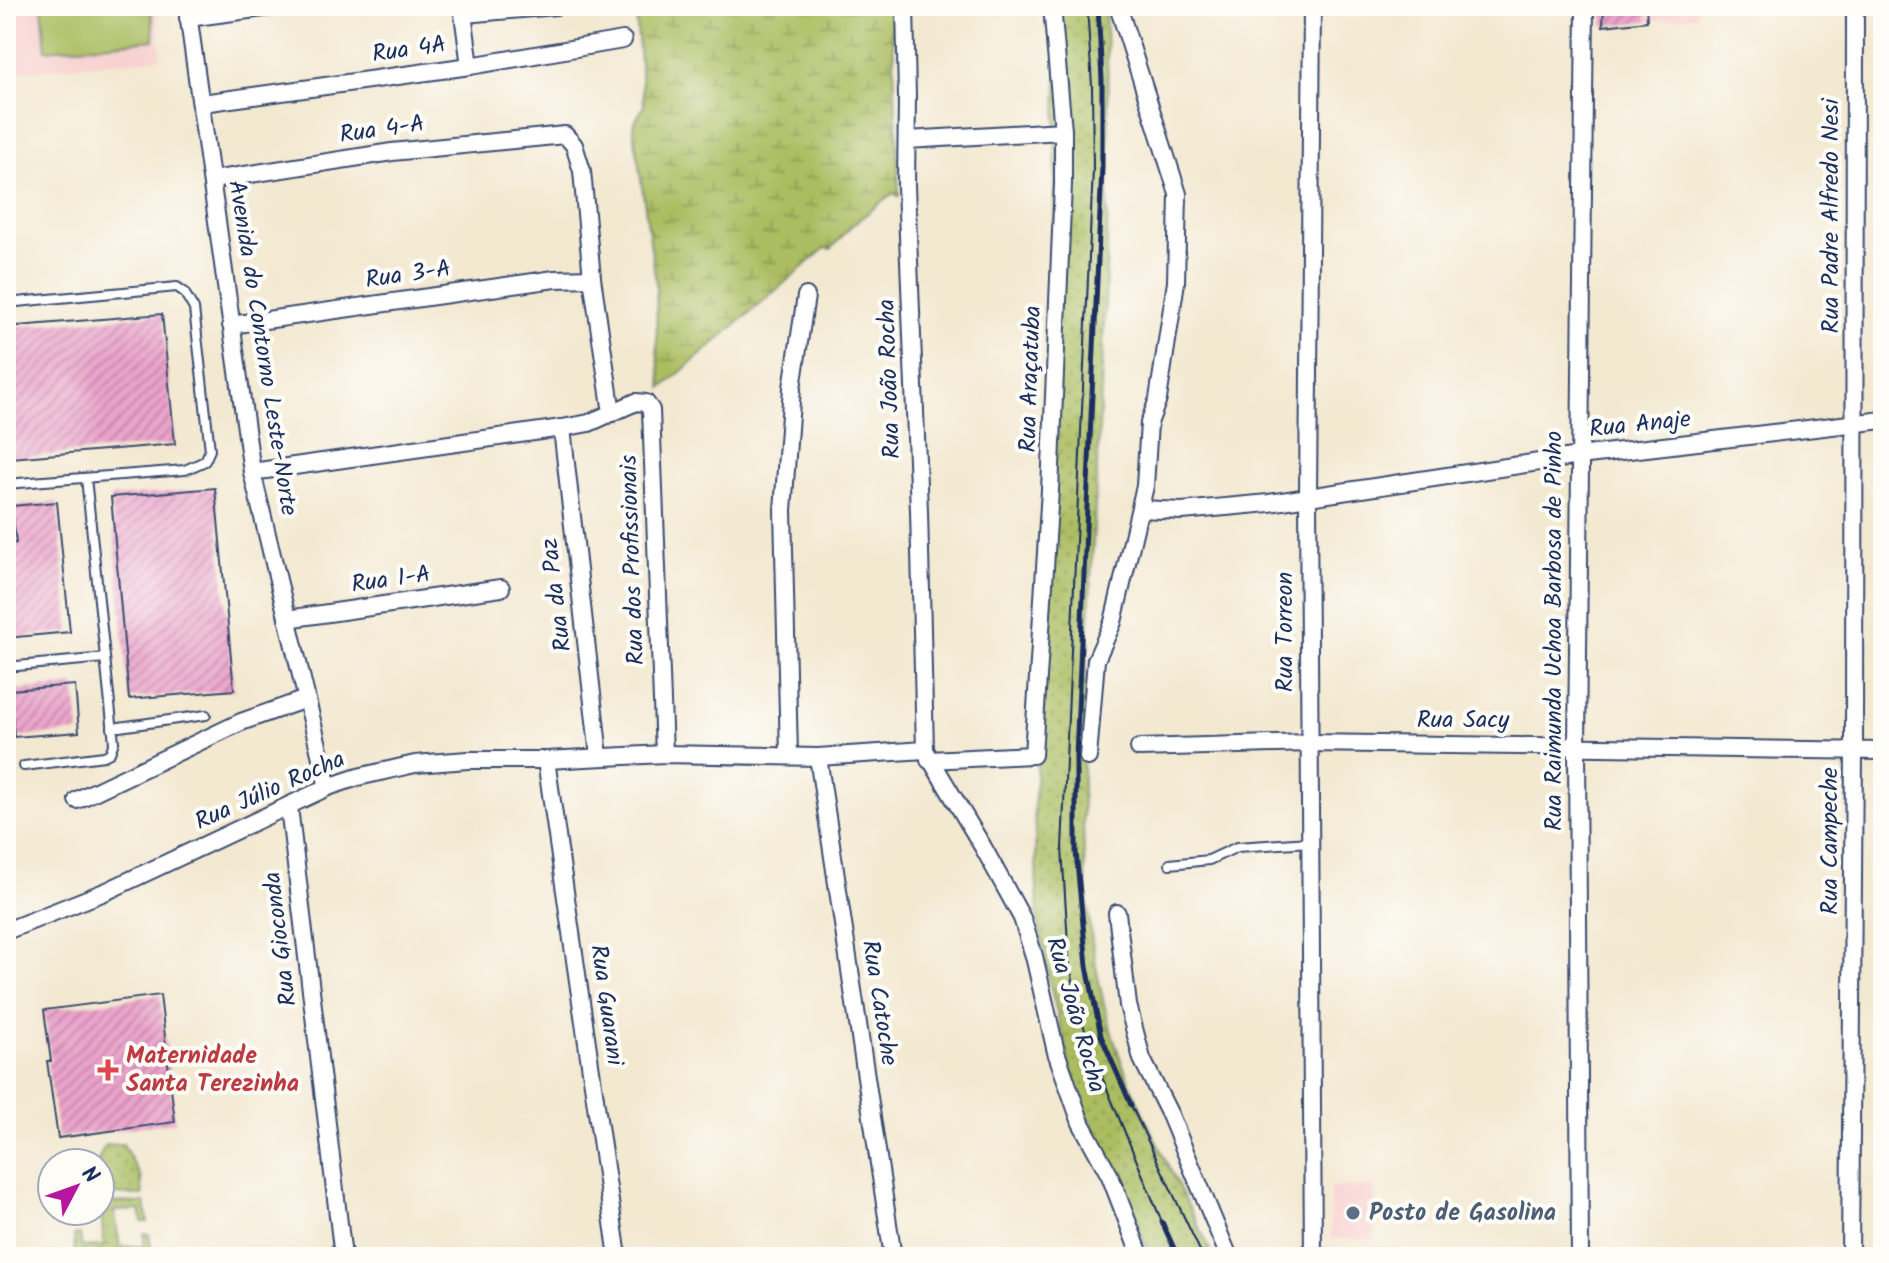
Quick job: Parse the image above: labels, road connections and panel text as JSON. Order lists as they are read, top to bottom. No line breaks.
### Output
{"streets":{"street":["Rua 4A","Rua 4-A","Rua Padre Alfredo Nesi","Rua 3-A","Avenida do Contorno Leste-Norte","Rua João Rocha","Rua Araçatuba","Rua Anaje","Rua dos Profissionais","Rua 1-A","Rua da Paz","Rua Raimunda Uchoa Barbosa de Pinho","Rua Torreon","Rua Sacy","Rua Júlio Rocha","Rua Campeche","Rua Gioconda","Rua Catoche","Rua Guarani"]},"crossings":[["Rua 4A","Avenida do Contorno Leste-Norte"],["Rua 4-A","Rua 3-A"],["Rua 4-A","Avenida do Contorno Leste-Norte"],["Rua Padre Alfredo Nesi","Rua Anaje"],["Rua Padre Alfredo Nesi","Rua Campeche"],["Rua 3-A","Avenida do Contorno Leste-Norte"],["Avenida do Contorno Leste-Norte","Rua dos Profissionais"],["Avenida do Contorno Leste-Norte","Rua 1-A"],["Avenida do Contorno Leste-Norte","Rua Júlio Rocha"],["Rua João Rocha","Rua Araçatuba"],["Rua Anaje","Rua Raimunda Uchoa Barbosa de Pinho"],["Rua Anaje","Rua Torreon"],["Rua Anaje","Rua Campeche"],["Rua dos Profissionais","Rua da Paz"],["Rua dos Profissionais","Rua Júlio Rocha"],["Rua da Paz","Rua Júlio Rocha"],["Rua Raimunda Uchoa Barbosa de Pinho","Rua Sacy"],["Rua Torreon","Rua Sacy"],["Rua Sacy","Rua Campeche"],["Rua Júlio Rocha","Rua Gioconda"],["Rua Júlio Rocha","Rua Guarani"]],"places":{"health":["Maternidade Santa Terezinha"],"other":["Posto de Gasolina"]},"north":"top right"}
